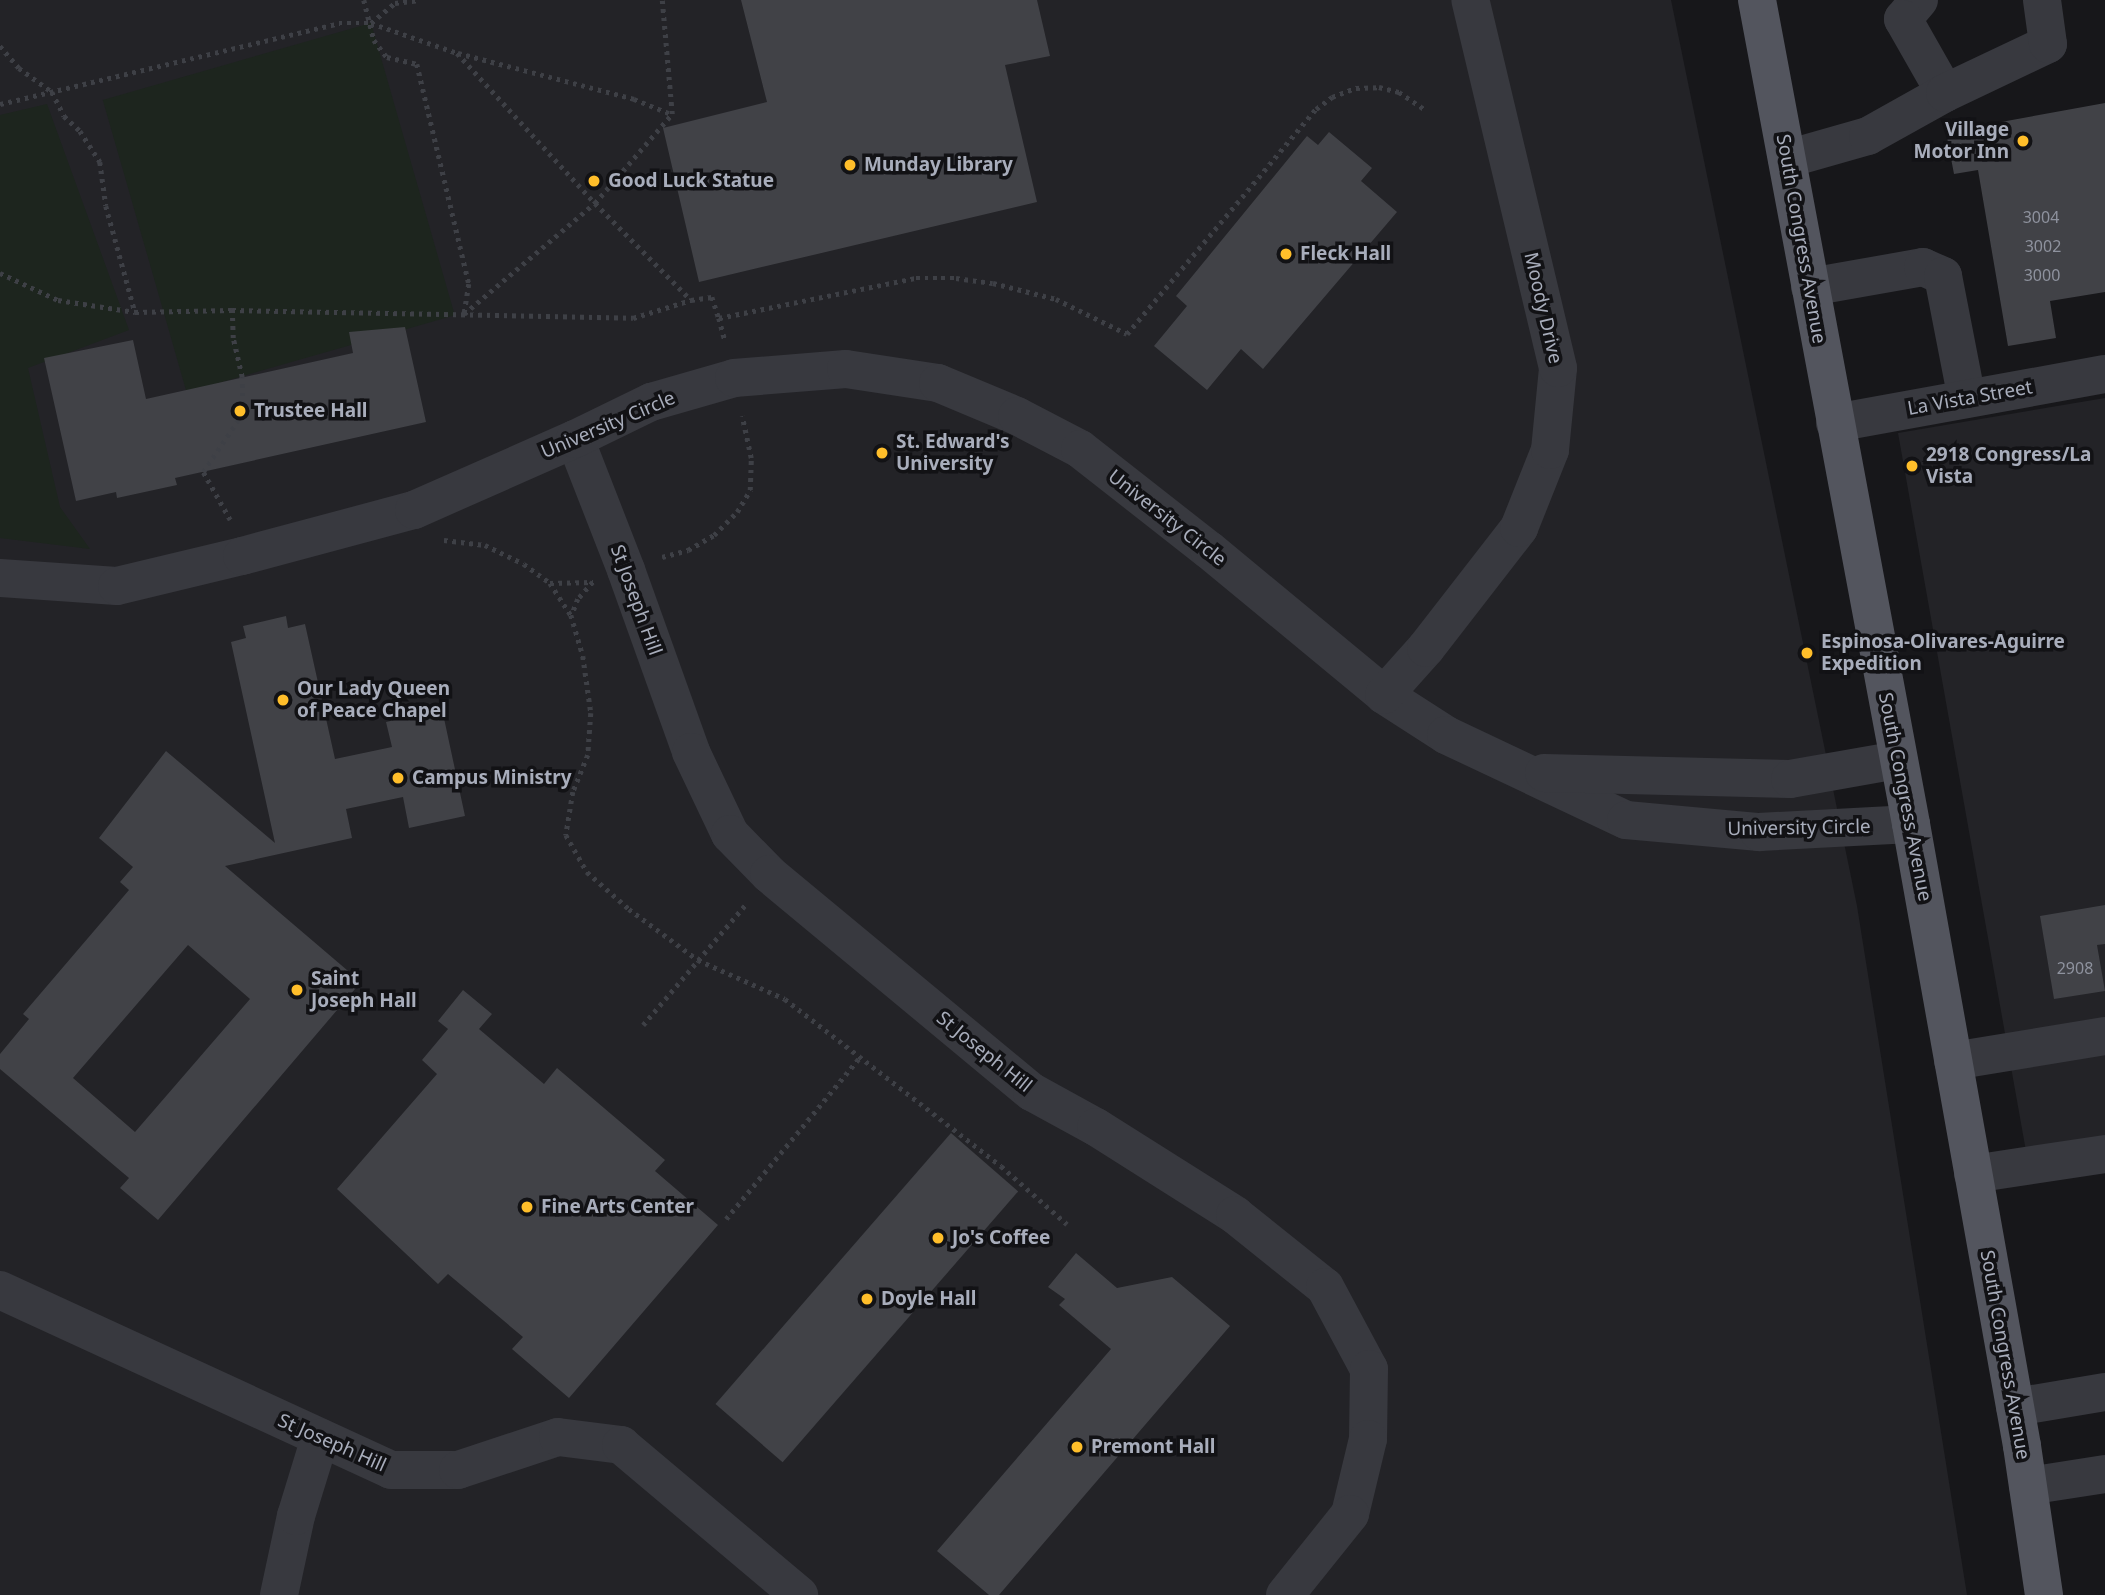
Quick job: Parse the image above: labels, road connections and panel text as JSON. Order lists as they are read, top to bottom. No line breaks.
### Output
{"streets":{"main road":["South Congress Avenue"],"street":["Moody Drive","La Vista Street","University Circle","St Joseph Hill"]},"crossings":[["South Congress Avenue","La Vista Street"],["South Congress Avenue","University Circle"],["Moody Drive","University Circle"],["University Circle","St Joseph Hill"]],"places":["Village Motor Inn","Munday Library","Good Luck Statue","Fleck Hall","Trustee Hall","St. Edward's University","2918 Congress/La Vista","Espinosa-Olivares-Aguirre Expedition","Our Lady Queen of Peace Chapel","Campus Ministry","Saint Joseph Hall","Fine Arts Center","Jo's Coffee","Doyle Hall","Premont Hall"],"house_numbers":["3004","3002","3000","2908"]}
